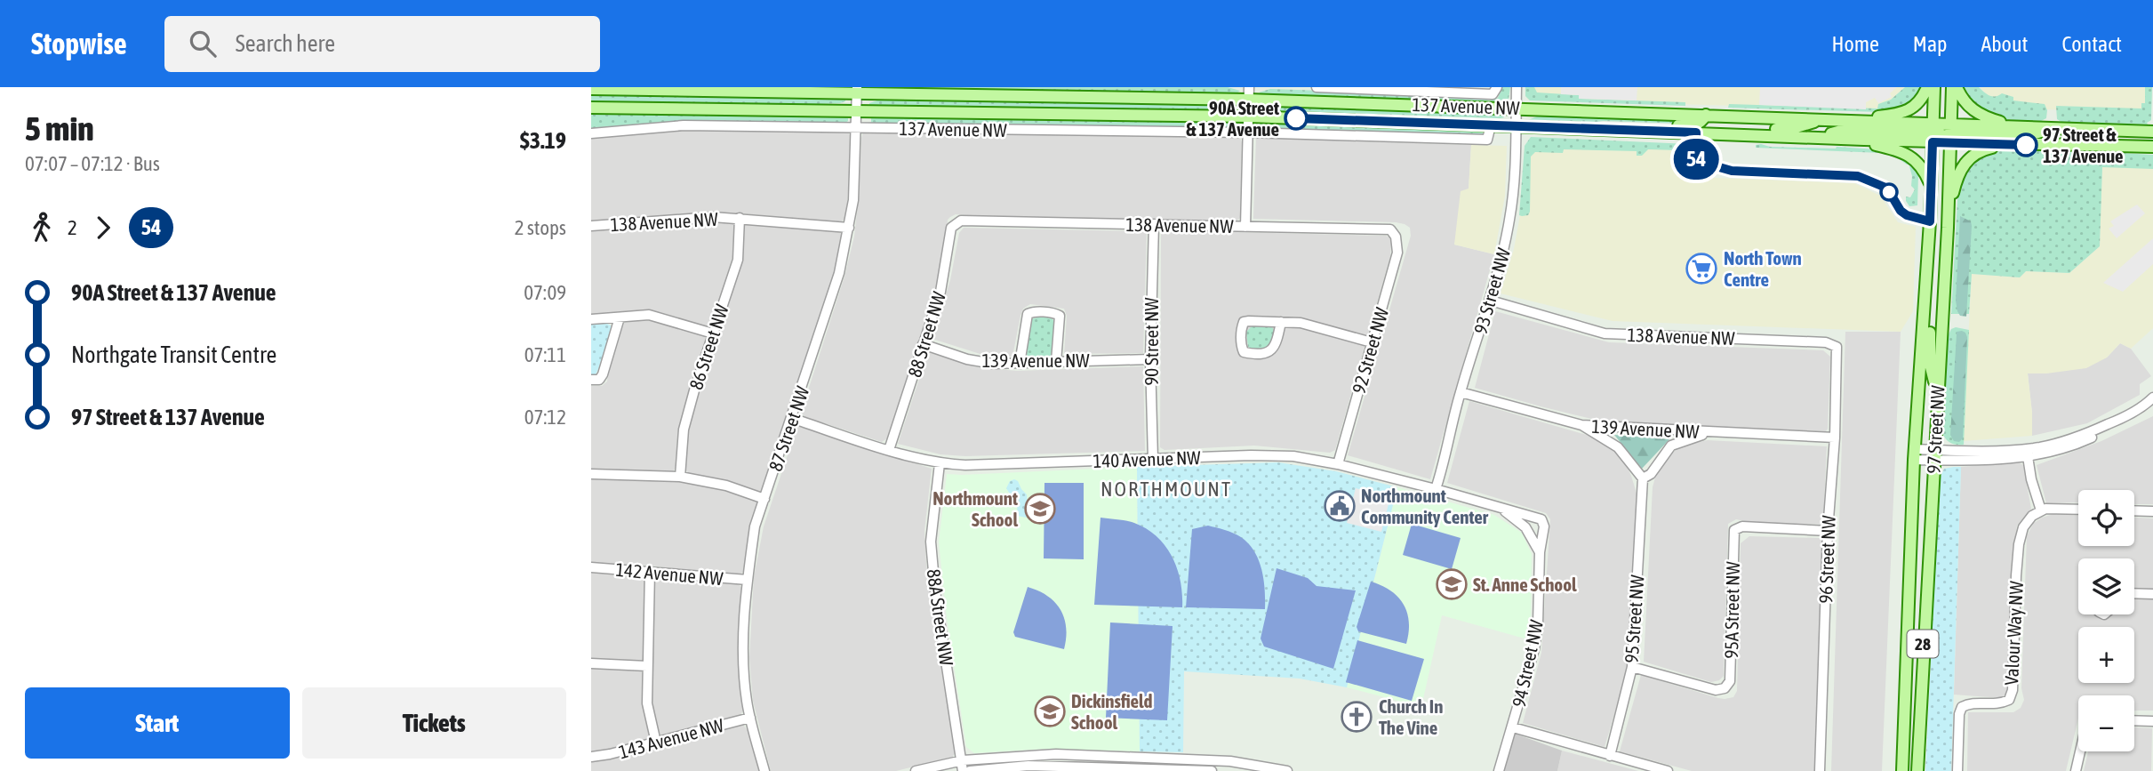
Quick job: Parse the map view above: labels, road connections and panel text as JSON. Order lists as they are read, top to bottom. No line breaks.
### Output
{"streets":{"main road":["137 Avenue NW","97 Street NW","28"],"street":["138 Avenue NW","93 Street NW","88 Street NW","90 Street NW","86 Street NW","92 Street NW","139 Avenue NW","87 Street NW","140 Avenue NW","96 Street NW","142 Avenue NW","95A Street NW","88A Street NW","95 Street NW","Valour Way NW","94 Street NW","143 Avenue NW"]},"crossings":[["137 Avenue NW","93 Street NW"],["137 Avenue NW","87 Street NW"],["137 Avenue NW","97 Street NW"],["138 Avenue NW","93 Street NW"],["138 Avenue NW","88 Street NW"],["138 Avenue NW","90 Street NW"],["138 Avenue NW","86 Street NW"],["138 Avenue NW","92 Street NW"],["138 Avenue NW","87 Street NW"],["138 Avenue NW","96 Street NW"],["93 Street NW","139 Avenue NW"],["93 Street NW","140 Avenue NW"],["88 Street NW","139 Avenue NW"],["88 Street NW","140 Avenue NW"],["90 Street NW","139 Avenue NW"],["90 Street NW","140 Avenue NW"],["92 Street NW","140 Avenue NW"],["139 Avenue NW","96 Street NW"],["87 Street NW","140 Avenue NW"],["87 Street NW","142 Avenue NW"],["87 Street NW","143 Avenue NW"],["140 Avenue NW","88A Street NW"],["140 Avenue NW","94 Street NW"],["96 Street NW","95A Street NW"],["95A Street NW","95 Street NW"]],"districts":["NORTHMOUNT"],"places":{"other":["90A Street & 137 Avenue","97 Street & 137 Avenue"],"supermarket":["North Town Centre"],"public building":["Northmount Community Center"],"school or university":["Northmount School","St. Anne School","Dickinsfield School"],"church":["Church In The Vine"]},"lines":["bus line 54"],"page":{"header":"Stopwise","search":"Search here","nav":["Home","Map","About","Contact"],"heading":["5 min","07:07 – 07:12 · Bus","$3.19"],"on_map":"54","legs":["2","54","2 stops"],"list":[{"name":"90A Street & 137 Avenue","value":"07:09"},{"name":"Northgate Transit Centre","value":"07:11"},{"name":"97 Street & 137 Avenue","value":"07:12"}],"map_buttons":["+","−"],"buttons":["Start","Tickets"]}}
